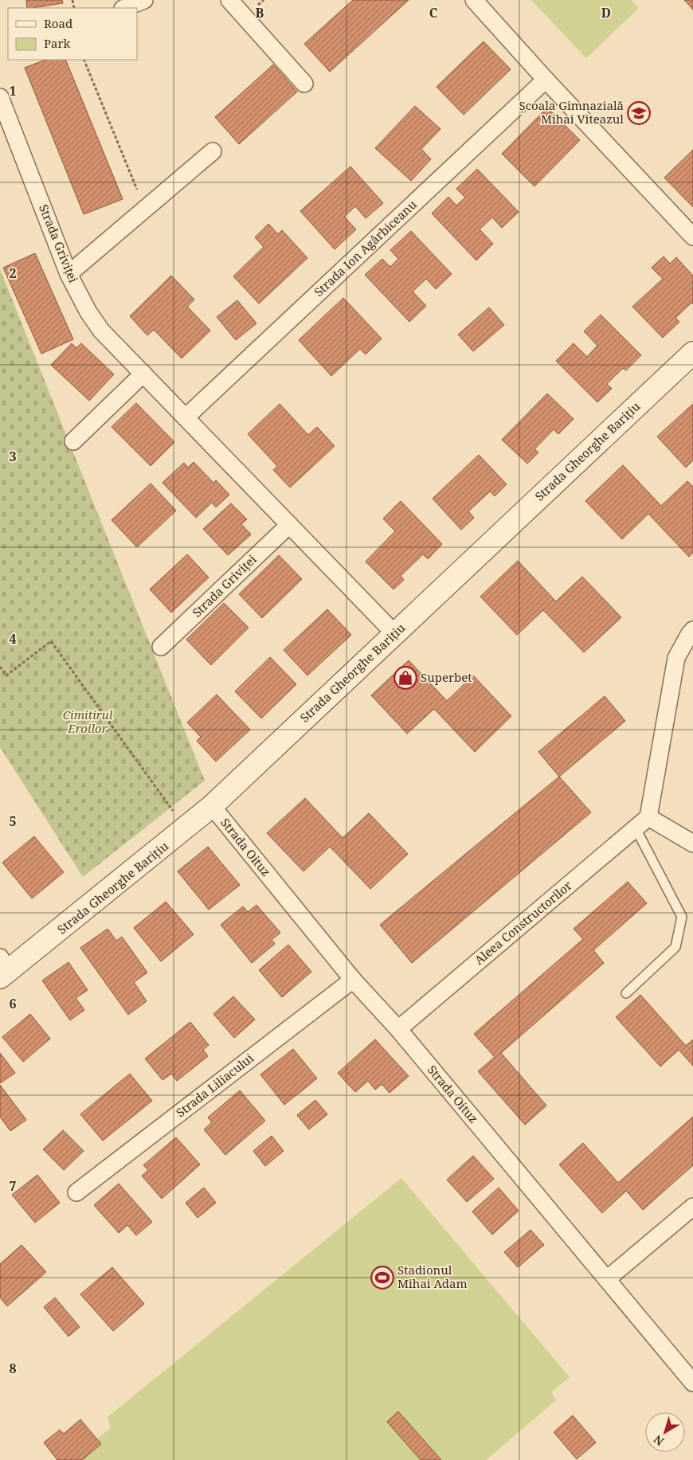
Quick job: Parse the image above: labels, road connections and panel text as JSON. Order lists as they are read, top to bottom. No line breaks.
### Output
{"streets":{"street":["Strada Griviței","Strada Ion Agârbiceanu","Strada Gheorghe Barițiu","Strada Oituz","Aleea Constructorilor","Strada Liliacului"]},"crossings":[["Strada Griviței","Strada Ion Agârbiceanu"],["Strada Griviței","Strada Gheorghe Barițiu"],["Strada Gheorghe Barițiu","Strada Oituz"],["Strada Oituz","Aleea Constructorilor"],["Strada Oituz","Strada Liliacului"]],"parks":["Cimitirul Eroilor"],"places":{"school or university":["Școala Gimnazială Mihai Viteazul"],"shop":["Superbet"],"sports":["Stadionul Mihai Adam"]},"legend":["Road","Park"],"north":"bottom left","grid":{"columns":["B","C","D"],"rows":["1","2","3","4","5","6","7","8"]}}
